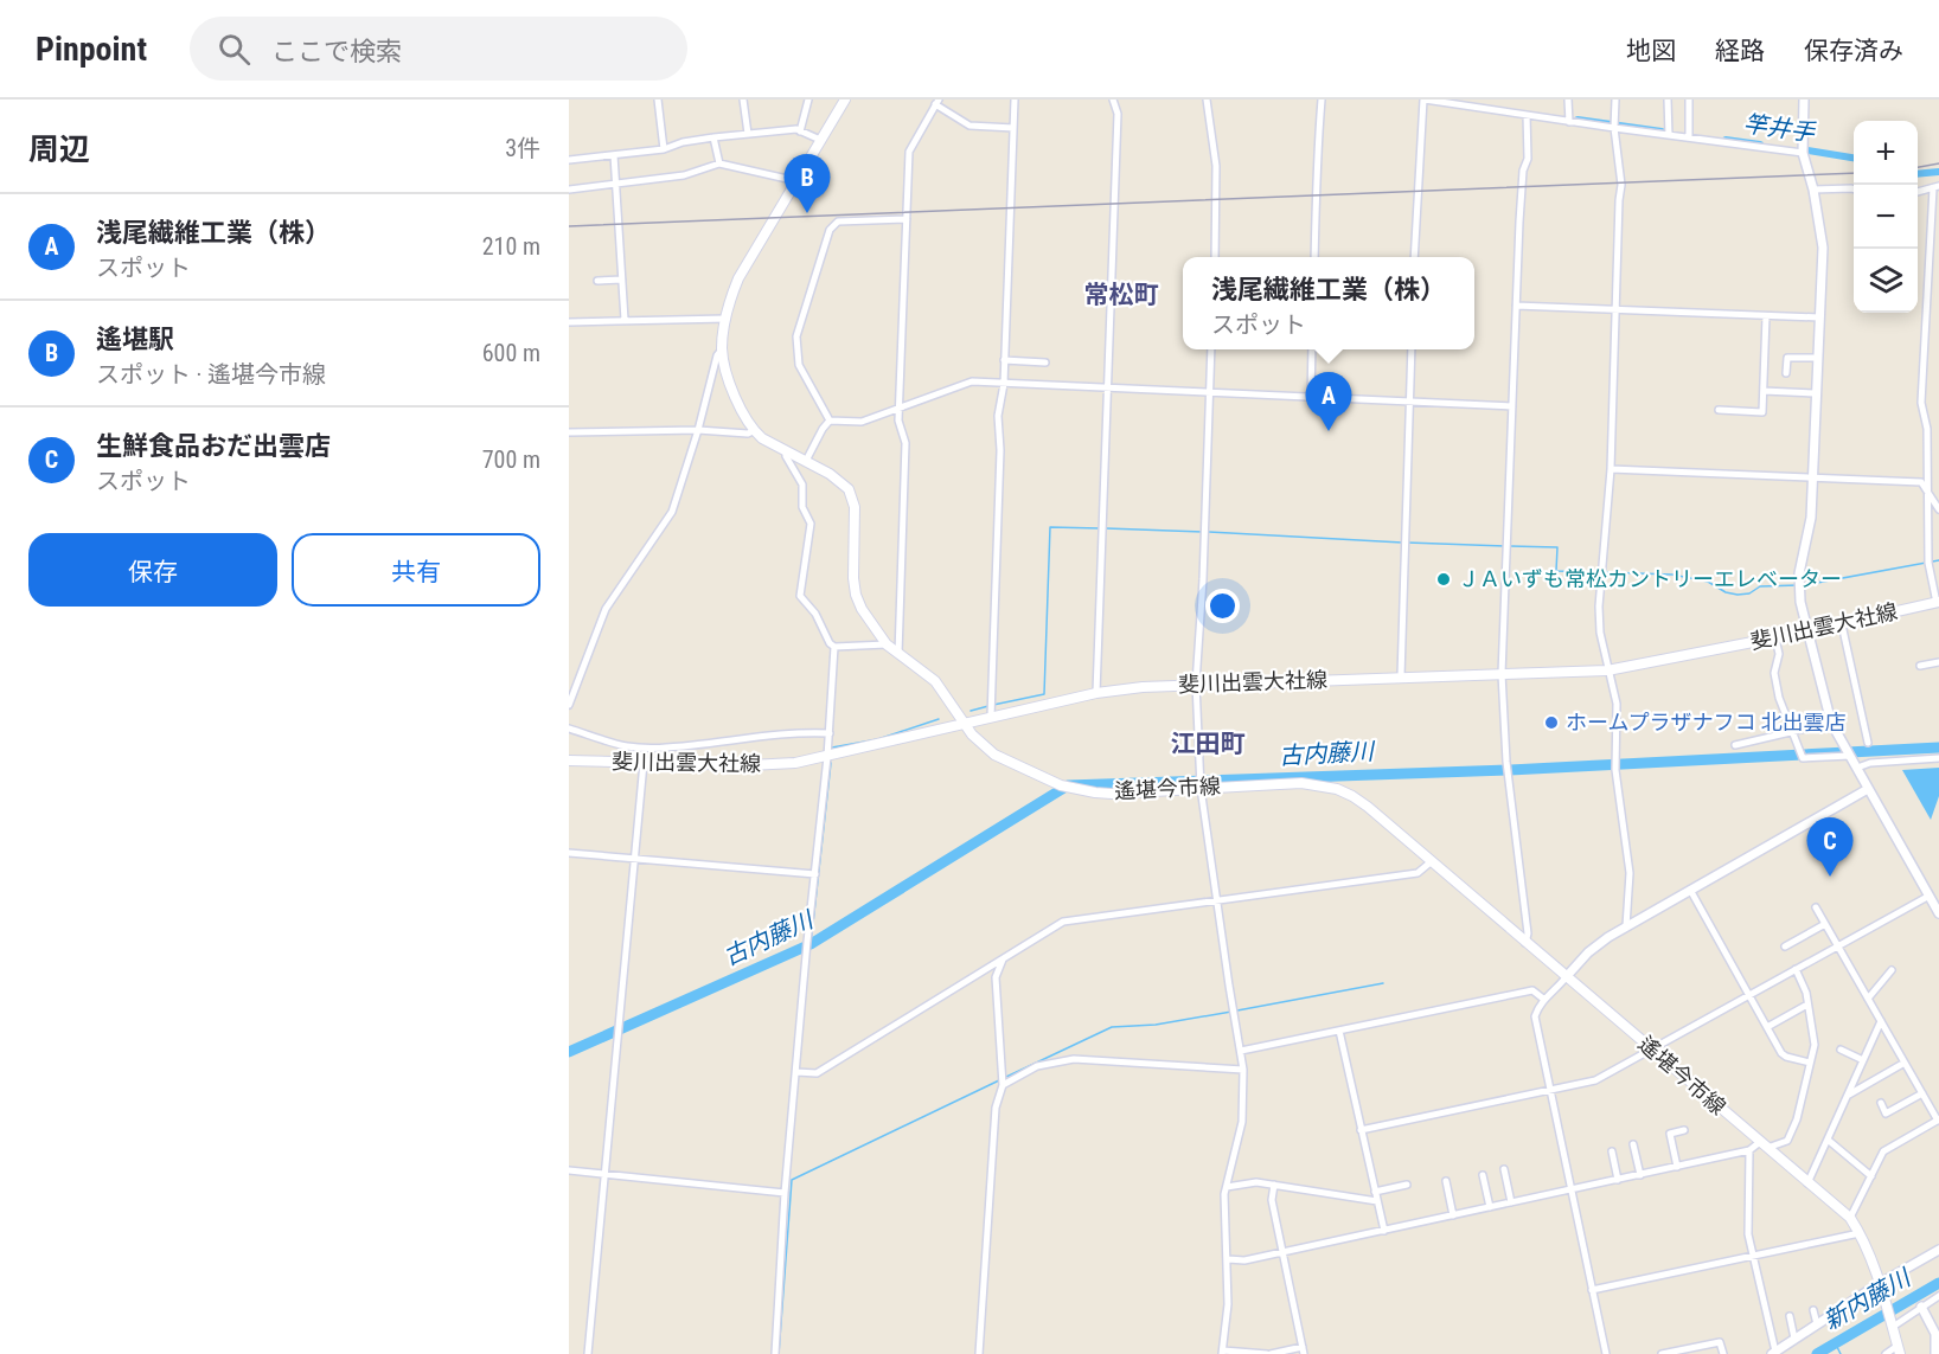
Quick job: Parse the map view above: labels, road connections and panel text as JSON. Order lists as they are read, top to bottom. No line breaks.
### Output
{"streets":{"main road":["斐川出雲大社線","遙堪今市線"]},"crossings":[["斐川出雲大社線","遙堪今市線"]],"districts":["常松町","江田町"],"water":["竿井手","古内藤川","新内藤川"],"places":["ＪＡいずも常松カントリーエレベーター","ホームプラザナフコ 北出雲店"],"page":{"header":"Pinpoint","search":"ここで検索","nav":["地図","経路","保存済み"],"heading":["周辺","3件"],"map_buttons":["+","−"],"pins":["B","A","C"],"list":[{"mark":"A","name":"浅尾繊維工業（株）","note":"スポット","value":"210 m"},{"mark":"B","name":"遙堪駅","note":"スポット · 遙堪今市線","value":"600 m"},{"mark":"C","name":"生鮮食品おだ出雲店","note":"スポット","value":"700 m"}],"popup":["浅尾繊維工業（株）","スポット"],"buttons":["保存","共有"]}}
